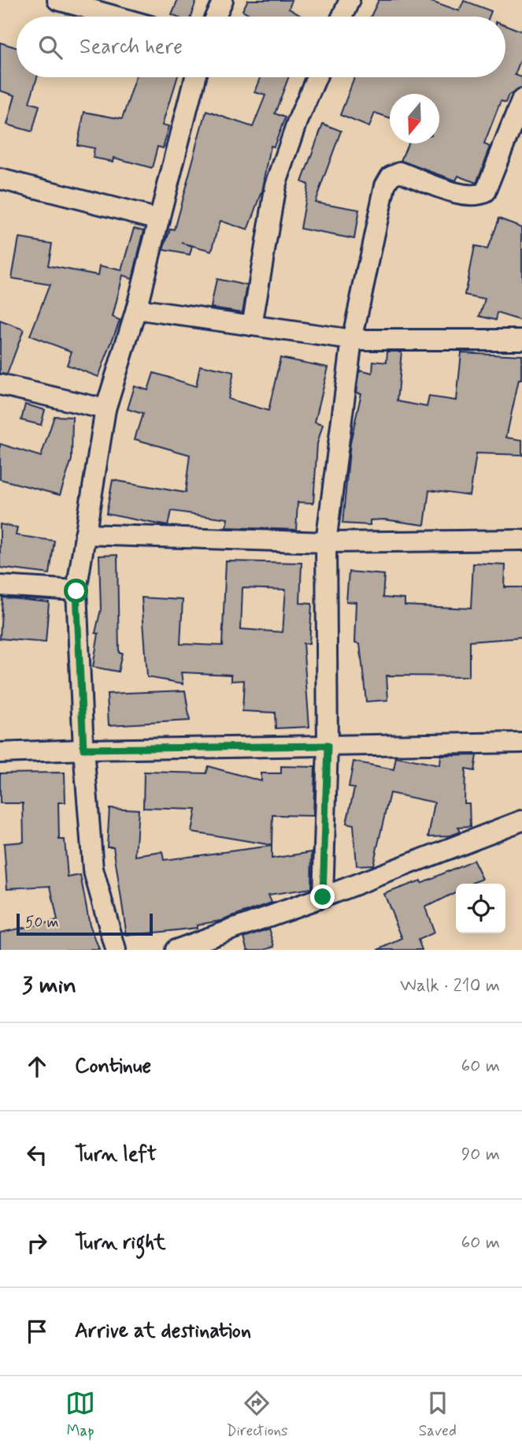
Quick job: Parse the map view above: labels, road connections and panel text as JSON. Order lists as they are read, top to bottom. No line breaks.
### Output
{"scale_bar":"50 m","north":"bottom","page":{"search":"Search here","scale":"50 m","heading":["3 min","Walk · 210 m"],"list":[["Continue","60 m"],["Turn left","90 m"],["Turn right","60 m"],"Arrive at destination"],"nav":["Map","Directions","Saved"]}}
